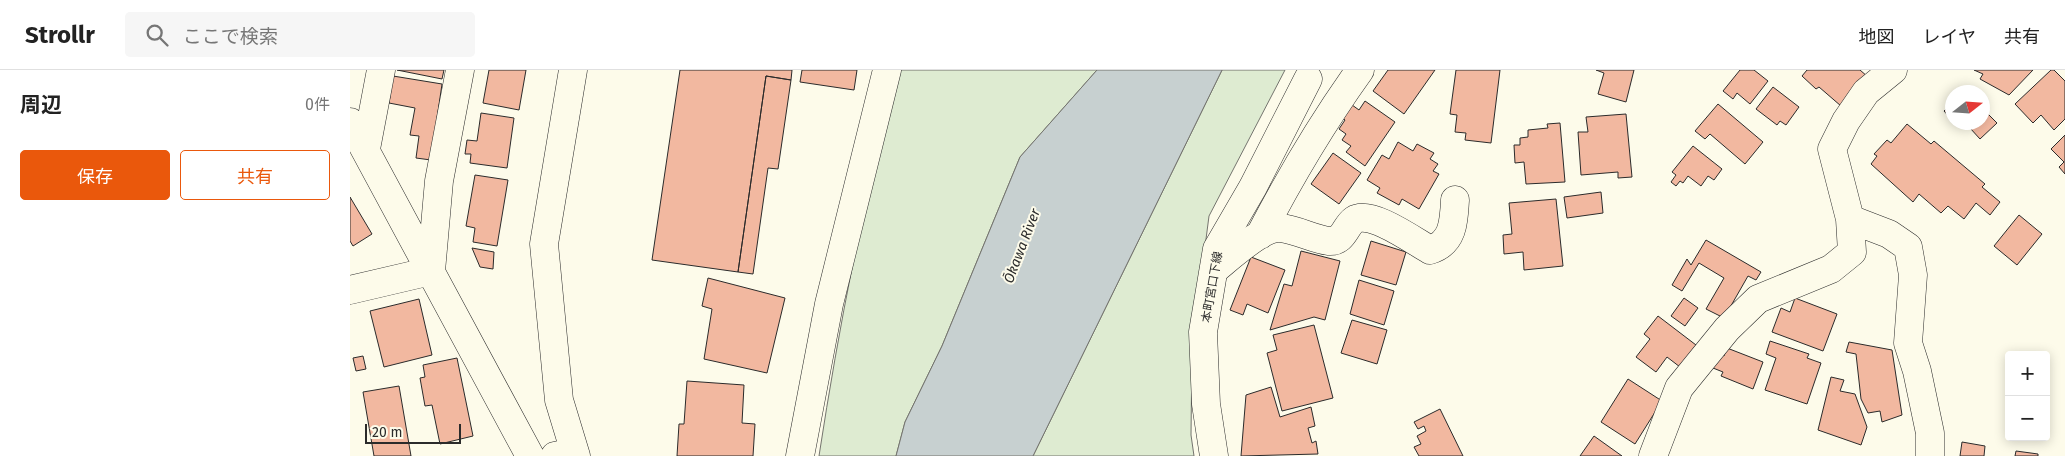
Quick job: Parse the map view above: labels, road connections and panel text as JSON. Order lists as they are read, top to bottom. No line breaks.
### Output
{"streets":{"street":["本町宮口下線"]},"water":["Ōkawa River"],"scale_bar":"20 m","north":"right","page":{"header":"Strollr","search":"ここで検索","nav":["地図","レイヤ","共有"],"heading":["周辺","0件"],"buttons":["保存","共有"],"map_buttons":["+","−"],"scale":"20 m"}}
